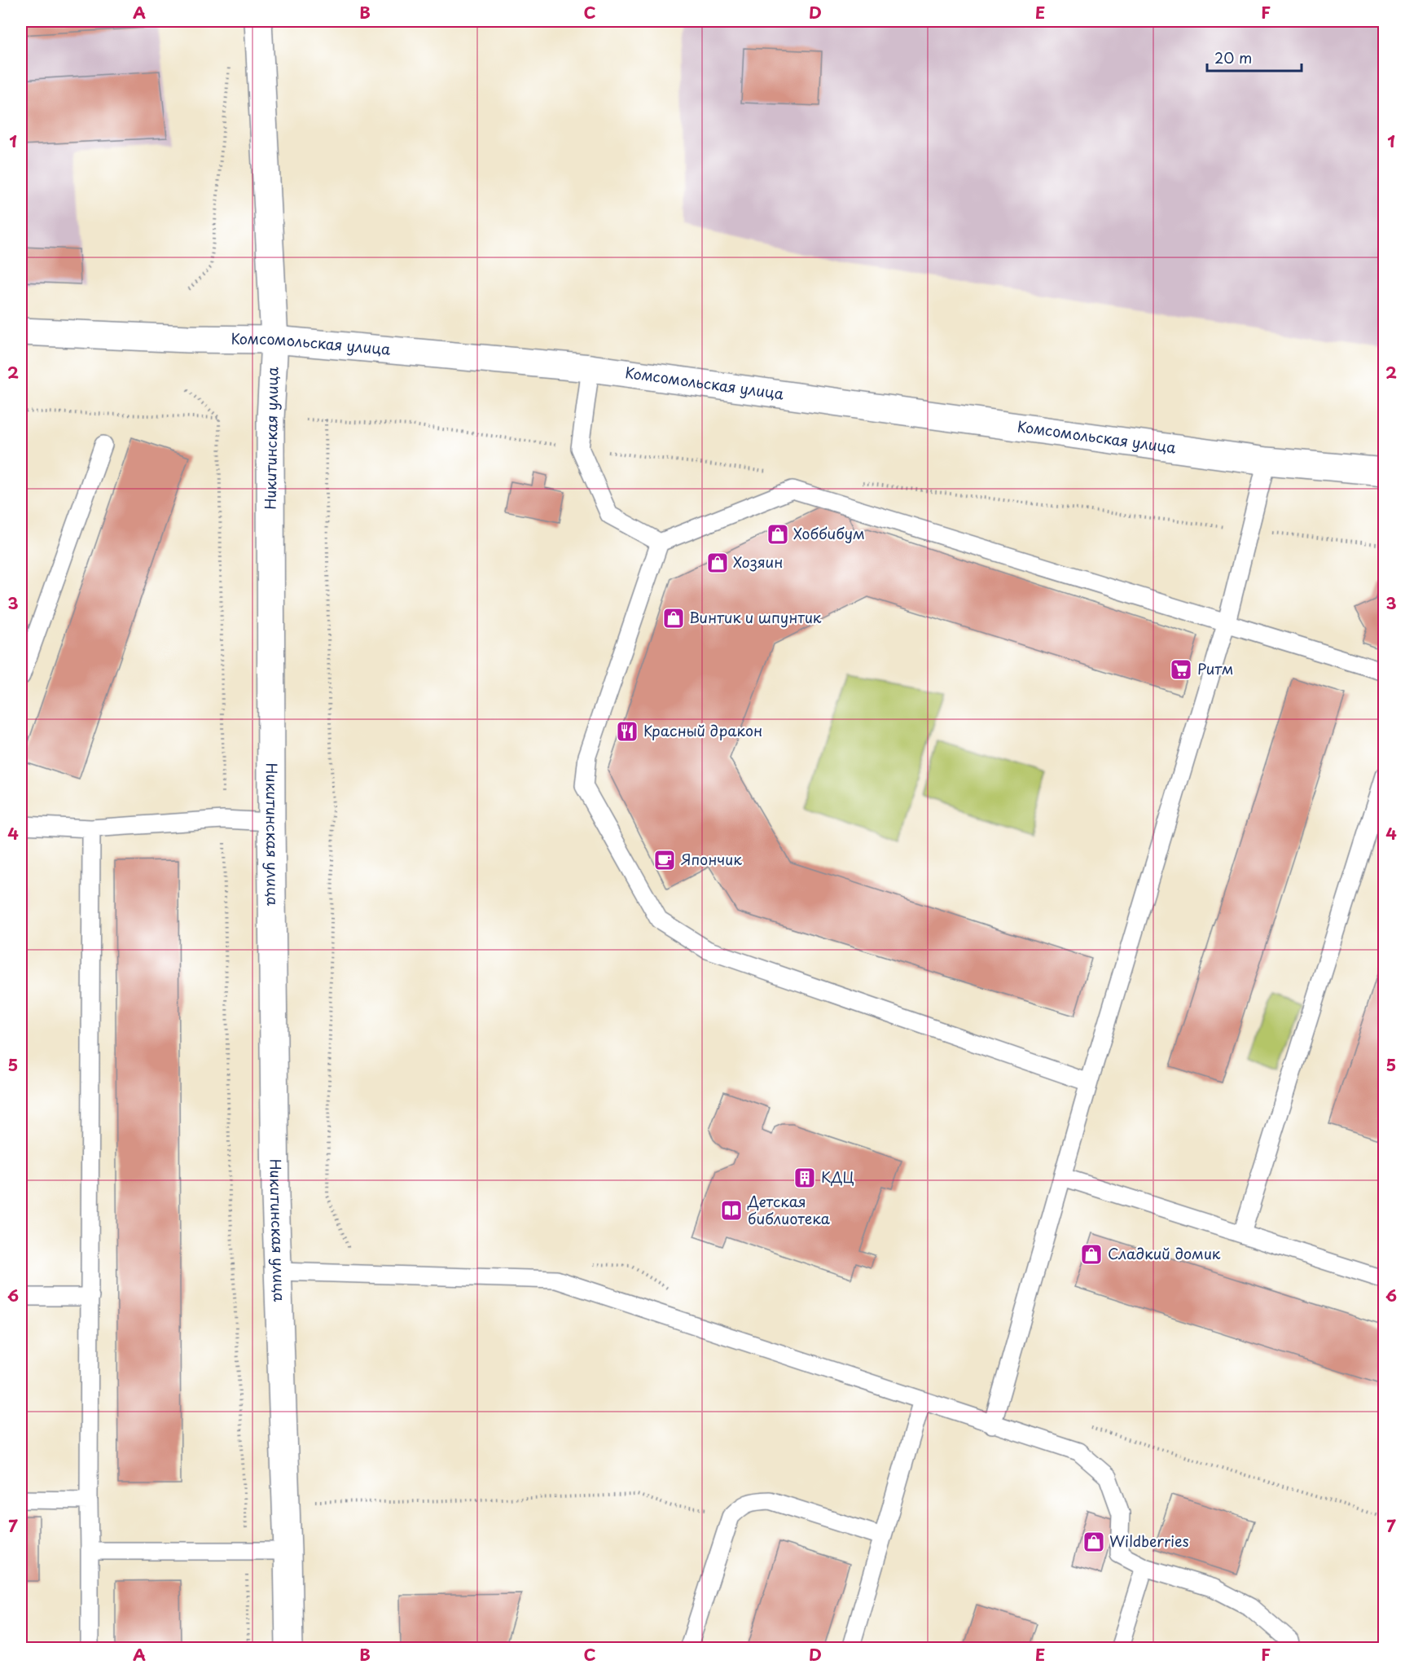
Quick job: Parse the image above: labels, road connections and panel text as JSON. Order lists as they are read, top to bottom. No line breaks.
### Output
{"streets":{"street":["Комсомольская улица","Никитинская улица"]},"crossings":[["Комсомольская улица","Никитинская улица"]],"places":{"shop":["Хоббибум","Хозяин","Винтик и шпунтик","Сладкий домик","Wildberries"],"supermarket":["Ритм"],"restaurant":["Красный дракон"],"cafe":["Япончик"],"building":["КДЦ"],"library":["Детская библиотека"]},"scale_bar":"20 m","grid":{"columns":["A","B","C","D","E","F"],"rows":["1","2","3","4","5","6","7"]}}
